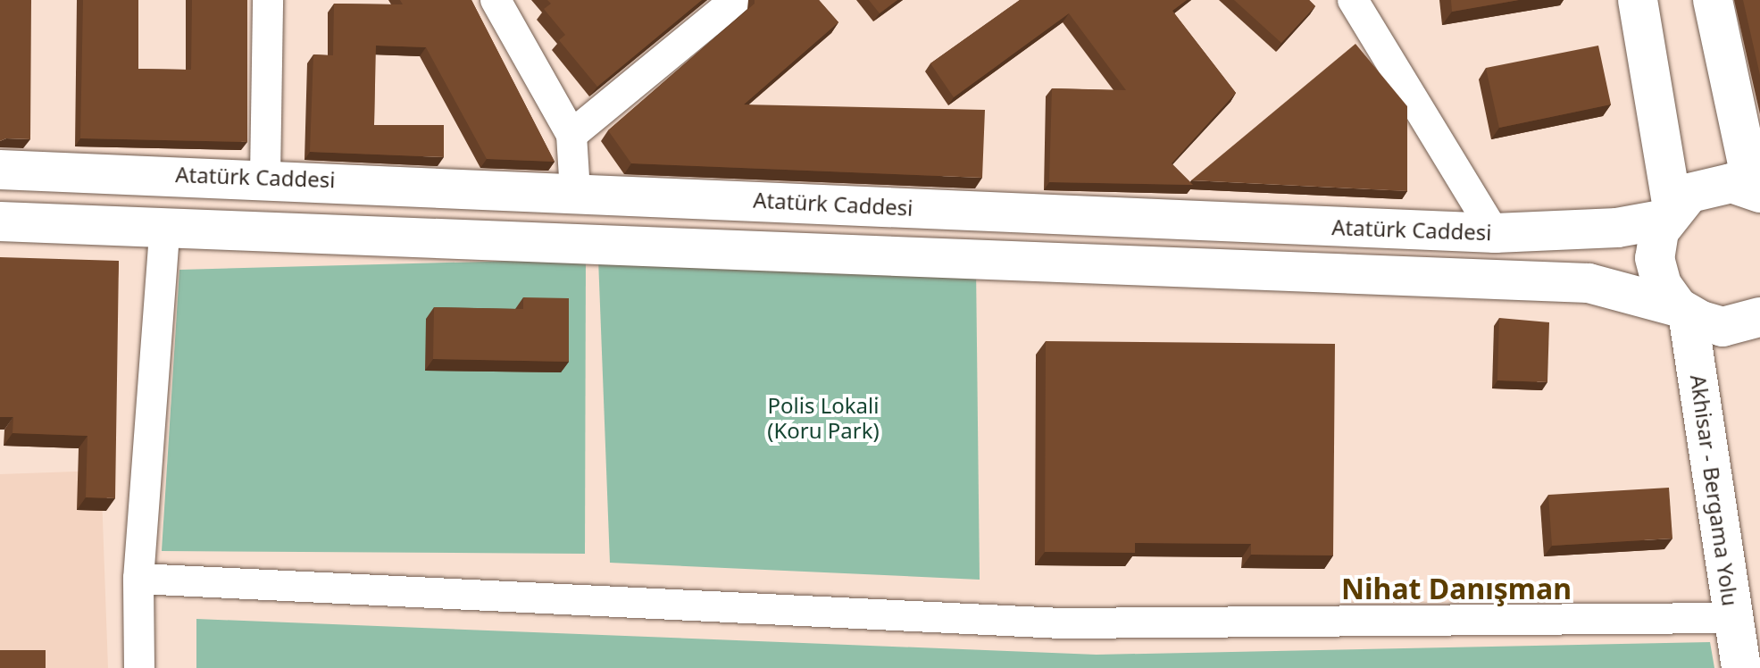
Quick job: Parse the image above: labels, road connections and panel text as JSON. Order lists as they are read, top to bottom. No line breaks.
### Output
{"streets":{"main road":["Atatürk Caddesi","Akhisar - Bergama Yolu"]},"crossings":[["Atatürk Caddesi","Akhisar - Bergama Yolu"]],"districts":["Nihat Danışman"],"parks":["Polis Lokali (Koru Park)"]}
